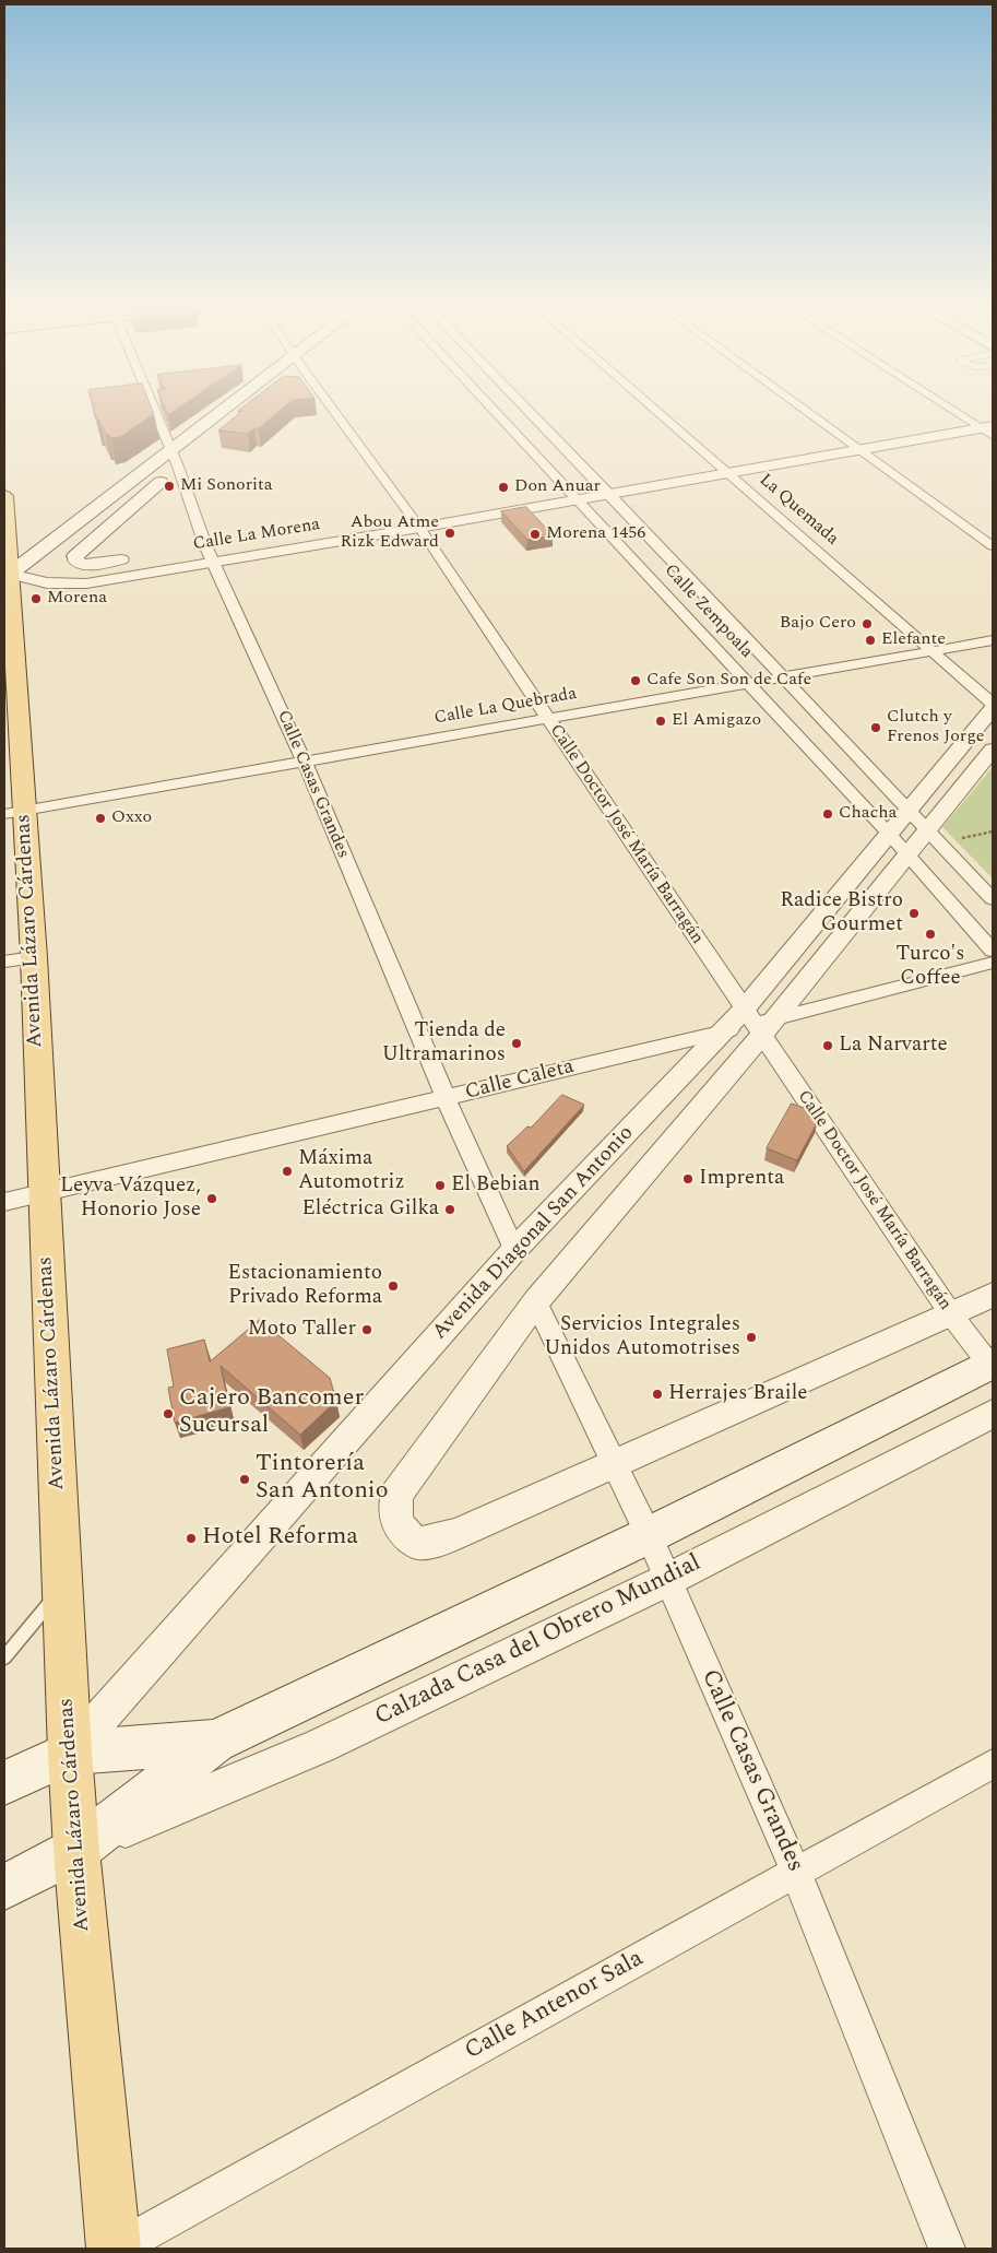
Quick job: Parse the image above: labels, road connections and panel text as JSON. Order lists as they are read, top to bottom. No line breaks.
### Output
{"streets":{"main road":["Avenida Lázaro Cárdenas","Calzada Casa del Obrero Mundial"],"street":["La Quemada","Calle La Morena","Calle Zempoala","Calle La Quebrada","Calle Casas Grandes","Calle Doctor José María Barragán","Calle Caleta","Avenida Diagonal San Antonio","Calle Antenor Sala"]},"crossings":[["La Quemada","Calle La Morena"],["La Quemada","Calle La Quebrada"],["Calle La Morena","Calle Zempoala"],["Calle La Morena","Calle Casas Grandes"],["Calle La Morena","Calle Doctor José María Barragán"],["Calle La Morena","Avenida Lázaro Cárdenas"],["Calle Zempoala","Calle La Quebrada"],["Calle Zempoala","Avenida Diagonal San Antonio"],["Calle La Quebrada","Calle Casas Grandes"],["Calle La Quebrada","Calle Doctor José María Barragán"],["Calle La Quebrada","Avenida Lázaro Cárdenas"],["Calle Casas Grandes","Calle Caleta"],["Calle Casas Grandes","Avenida Diagonal San Antonio"],["Calle Casas Grandes","Calzada Casa del Obrero Mundial"],["Calle Casas Grandes","Calle Antenor Sala"],["Calle Doctor José María Barragán","Avenida Diagonal San Antonio"],["Calle Doctor José María Barragán","Calzada Casa del Obrero Mundial"],["Avenida Lázaro Cárdenas","Calle Caleta"],["Avenida Lázaro Cárdenas","Avenida Diagonal San Antonio"],["Avenida Lázaro Cárdenas","Calzada Casa del Obrero Mundial"],["Avenida Lázaro Cárdenas","Calle Antenor Sala"],["Calle Caleta","Avenida Diagonal San Antonio"],["Avenida Diagonal San Antonio","Calzada Casa del Obrero Mundial"]],"places":["Mi Sonorita","Don Anuar","Abou Atme Rizk Edward","Morena 1456","Morena","Bajo Cero","Elefante","Cafe Son Son de Cafe","El Amigazo","Clutch y Frenos Jorge","Chacha","Oxxo","Radice Bistro Gourmet","Turco's Coffee","Tienda de Ultramarinos","La Narvarte","Máxima Automotriz","Imprenta","El Bebian","Leyva Vázquez, Honorio Jose","Eléctrica Gilka","Estacionamiento Privado Reforma","Moto Taller","Servicios Integrales Unidos Automotrises","Herrajes Braile","Cajero Bancomer Sucursal","Tintorería San Antonio","Hotel Reforma"]}
